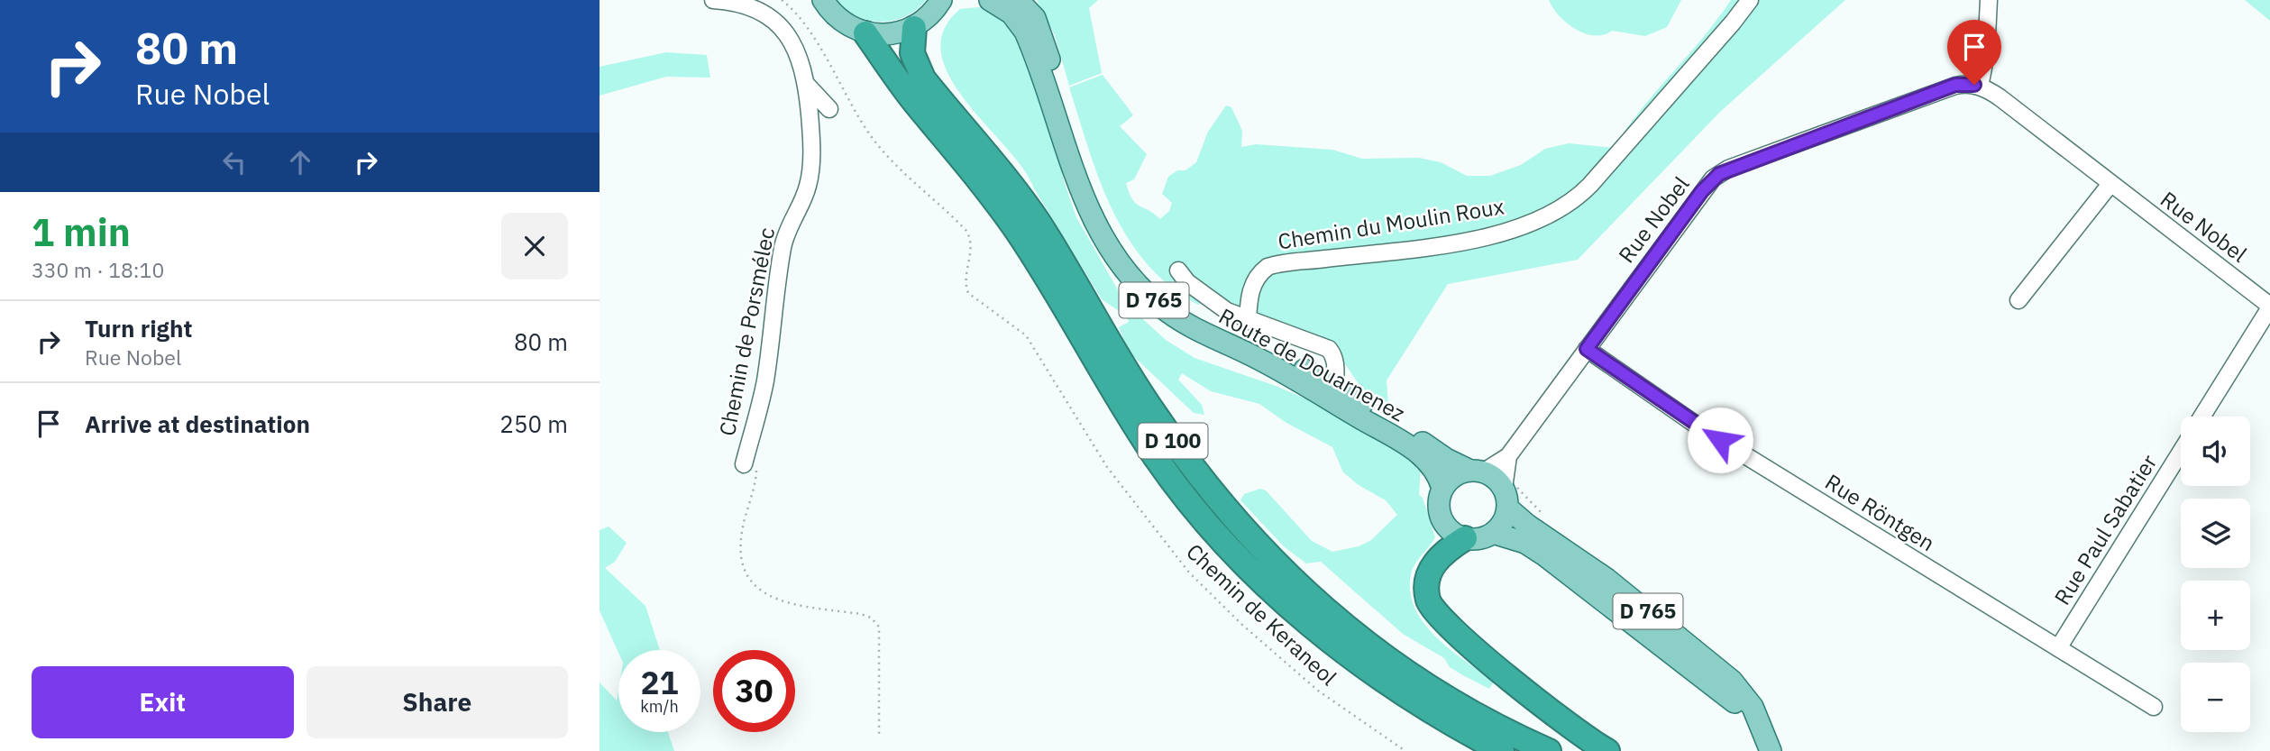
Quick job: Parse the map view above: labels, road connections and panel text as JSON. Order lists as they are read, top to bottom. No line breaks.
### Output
{"streets":{"highway":["D 100"],"main road":["D 765","Route de Douarnenez"],"street":["Rue Nobel","Chemin du Moulin Roux","Chemin de Porsmélec","Rue Röntgen","Rue Paul Sabatier"],"path":["Chemin de Keraneol"]},"crossings":[["Rue Nobel","D 765"],["Rue Nobel","Route de Douarnenez"],["Rue Nobel","Rue Röntgen"],["D 765","Route de Douarnenez"],["Rue Röntgen","Rue Paul Sabatier"]],"page":{"turn":["80 m","Rue Nobel"],"heading":["1 min","330 m · 18:10"],"list":[{"name":"Turn right","note":"Rue Nobel","value":"80 m"},{"name":"Arrive at destination","value":"250 m"}],"map_buttons":["+","−"],"speed":"21 km/h","limit":"30","buttons":["Exit","Share"]}}
